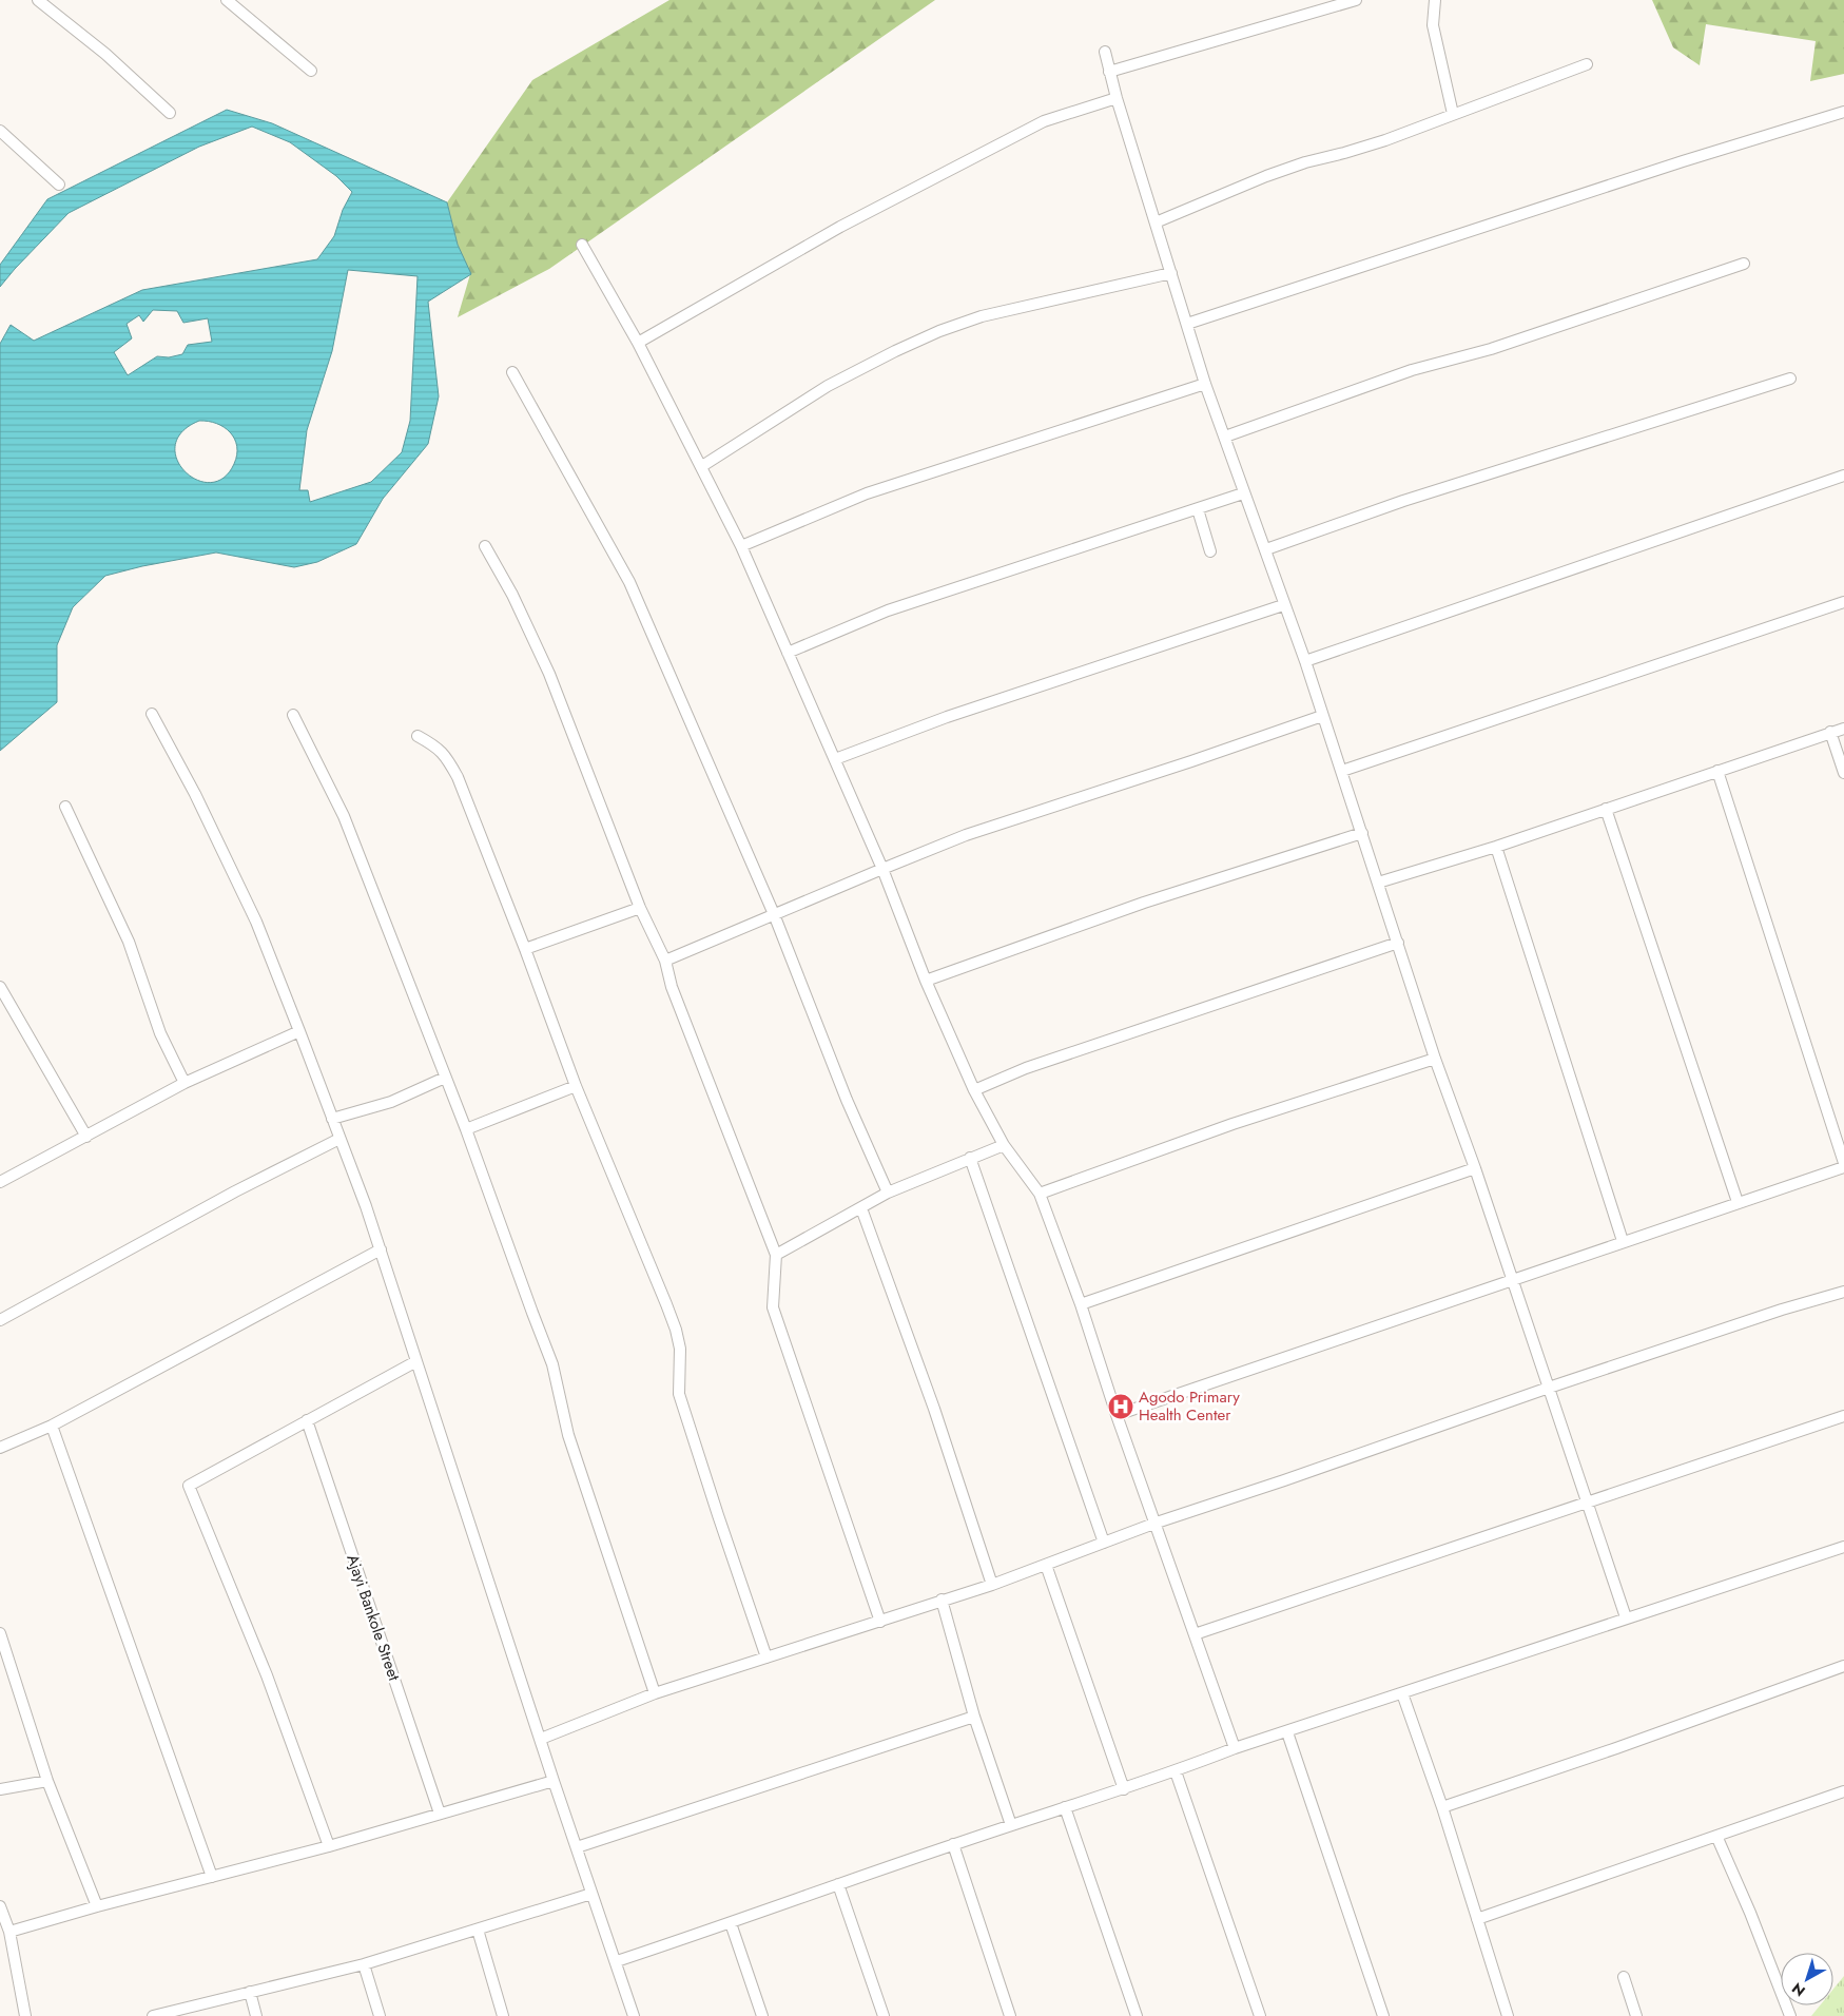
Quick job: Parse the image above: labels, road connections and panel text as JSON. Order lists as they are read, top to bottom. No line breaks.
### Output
{"streets":{"street":["Ajayi Bankole Street"]},"places":{"hospital":["Agodo Primary Health Center"]},"north":"bottom left"}
